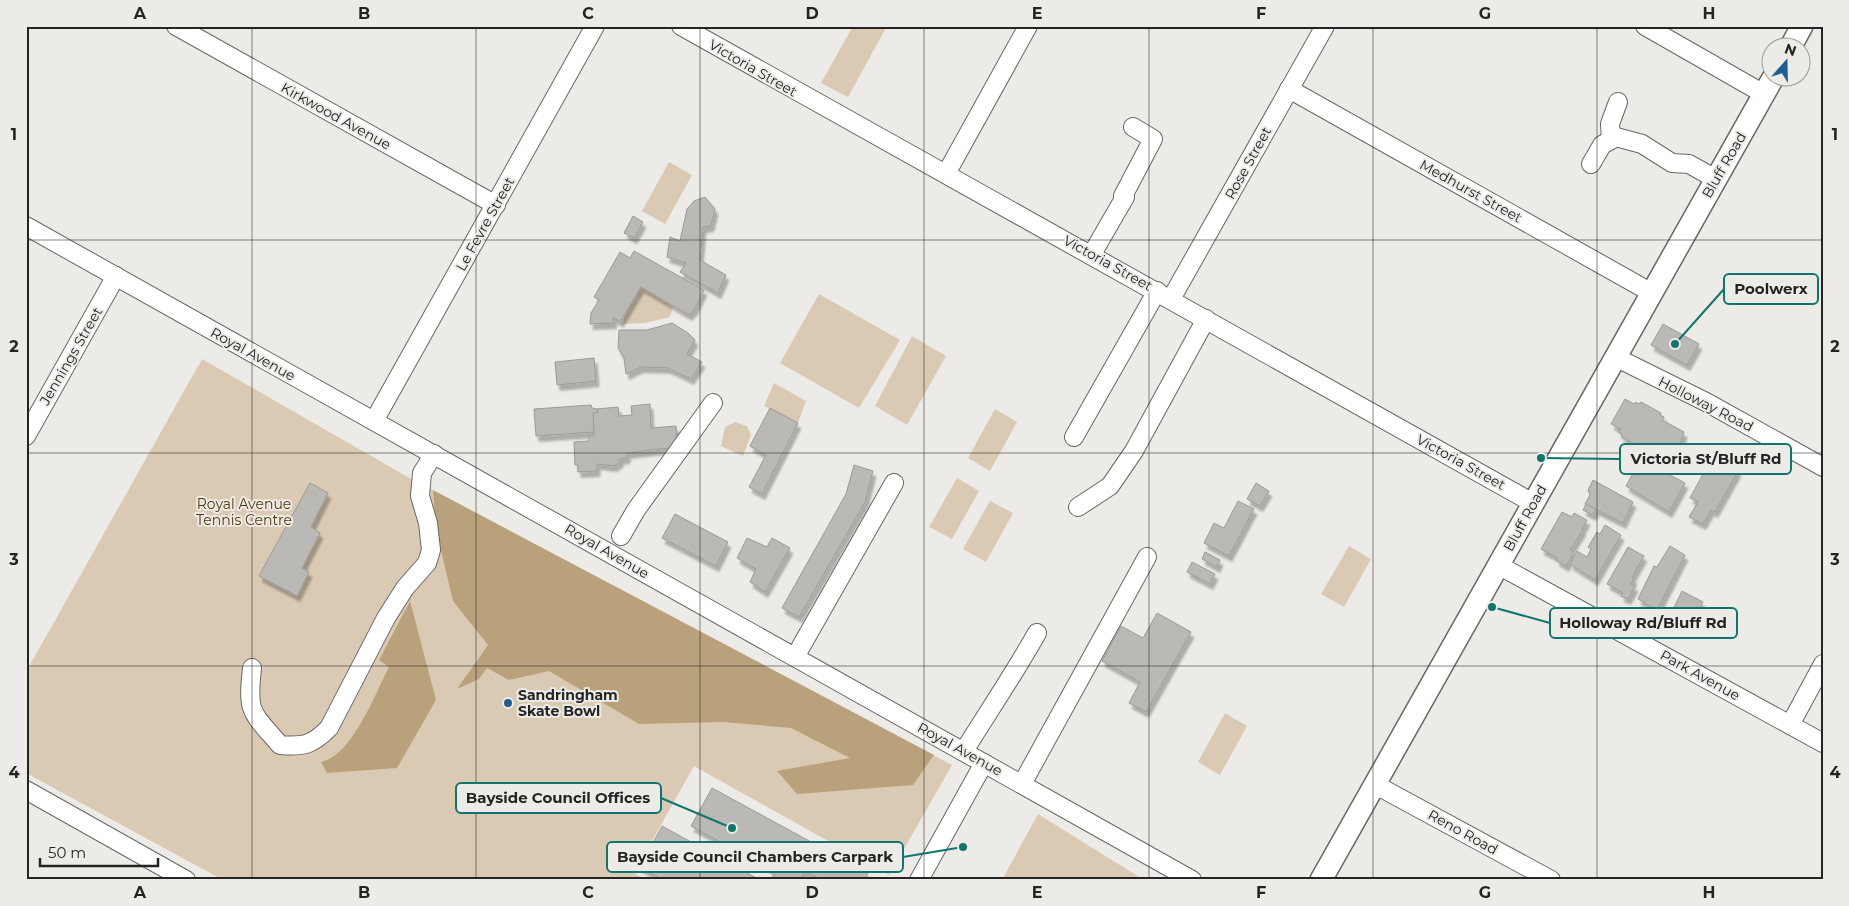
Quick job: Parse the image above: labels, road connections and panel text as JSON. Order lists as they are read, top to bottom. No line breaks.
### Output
{"streets":{"main road":["Bluff Road"],"street":["Victoria Street","Kirkwood Avenue","Rose Street","Medhurst Street","Le Fevre Street","Royal Avenue","Jennings Street","Holloway Road","Park Avenue","Reno Road"]},"crossings":[["Victoria Street","Rose Street"],["Victoria Street","Bluff Road"],["Kirkwood Avenue","Le Fevre Street"],["Rose Street","Medhurst Street"],["Bluff Road","Medhurst Street"],["Bluff Road","Holloway Road"],["Bluff Road","Park Avenue"],["Bluff Road","Reno Road"],["Le Fevre Street","Royal Avenue"],["Royal Avenue","Jennings Street"]],"parks":["Royal Avenue Tennis Centre"],"places":["Poolwerx","Victoria St/Bluff Rd","Holloway Rd/Bluff Rd","Sandringham Skate Bowl","Bayside Council Offices","Bayside Council Chambers Carpark"],"scale_bar":"50 m","north":"top","grid":{"columns":["A","B","C","D","E","F","G","H"],"rows":["1","2","3","4"]}}
